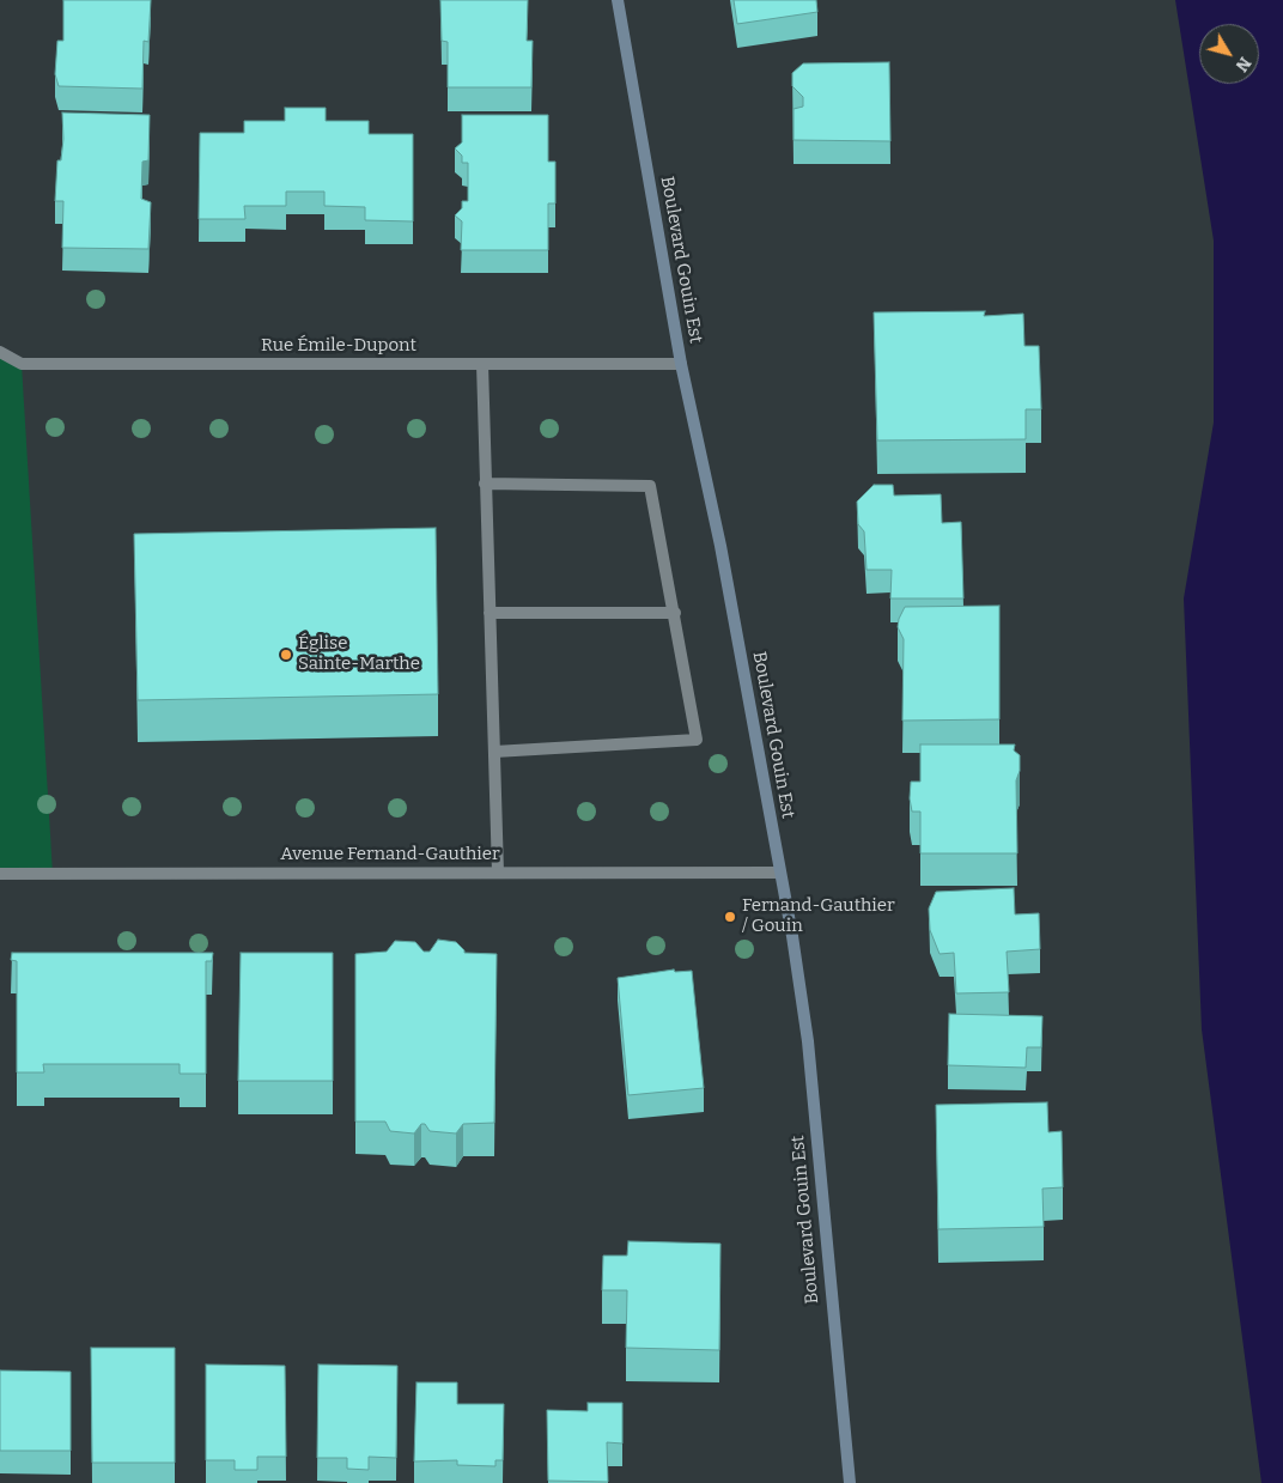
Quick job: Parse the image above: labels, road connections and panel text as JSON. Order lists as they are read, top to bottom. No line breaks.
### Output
{"streets":{"street":["Boulevard Gouin Est","Rue Émile-Dupont","Avenue Fernand-Gauthier"]},"crossings":[["Boulevard Gouin Est","Rue Émile-Dupont"],["Boulevard Gouin Est","Avenue Fernand-Gauthier"]],"places":["Église Sainte-Marthe","Fernand-Gauthier / Gouin"],"north":"bottom right"}
